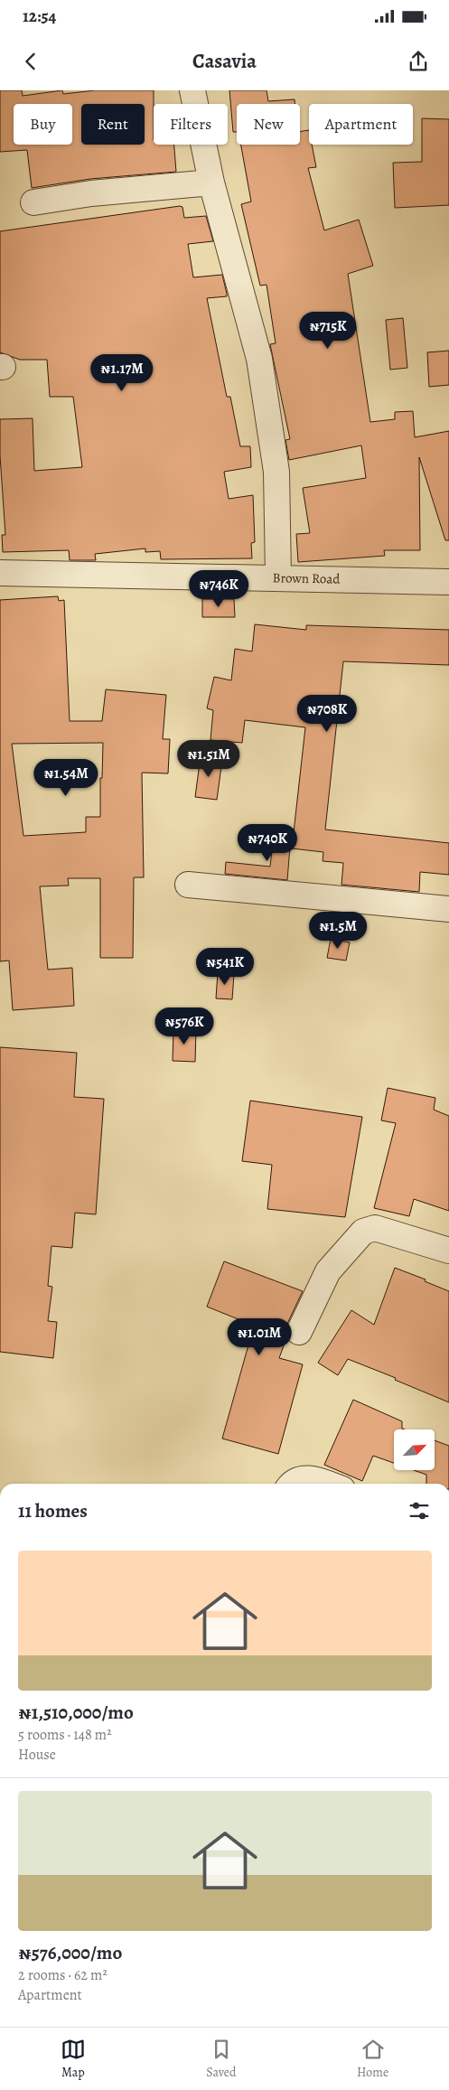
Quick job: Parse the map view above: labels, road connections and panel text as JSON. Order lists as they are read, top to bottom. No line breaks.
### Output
{"streets":{"street":["Brown Road"]},"north":"top right","page":{"status":"12:54","header":"Casavia","chip":["Buy","Rent","Filters","New","Apartment"],"price":["₦715K","₦1.17M","₦746K","₦708K","₦1.51M","₦1.54M","₦740K","₦1.5M","₦541K","₦576K","₦1.01M"],"heading":"11 homes","list":[{"name":"₦1,510,000/mo","note":"5 rooms · 148 m² · House"},{"name":"₦576,000/mo","note":"2 rooms · 62 m² · Apartment"}],"tabs":["Map","Saved","Home"]}}
